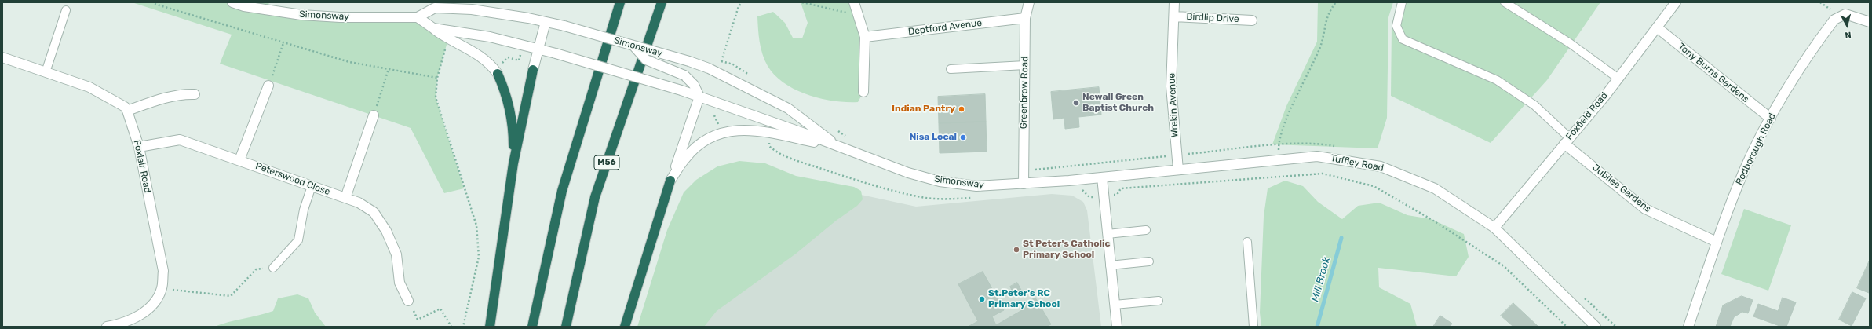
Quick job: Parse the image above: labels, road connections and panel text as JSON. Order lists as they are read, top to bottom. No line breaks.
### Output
{"streets":{"highway":["M56"],"street":["Simonsway","Birdlip Drive","Deptford Avenue","Tony Burns Gardens","Greenbrow Road","Wrekin Avenue","Foxfield Road","Rodborough Road","Tuffley Road","Foxlair Road","Peterswood Close","Jubilee Gardens"]},"crossings":[["Simonsway","Greenbrow Road"],["Simonsway","Tuffley Road"],["Birdlip Drive","Wrekin Avenue"],["Deptford Avenue","Greenbrow Road"],["Tony Burns Gardens","Foxfield Road"],["Tony Burns Gardens","Rodborough Road"],["Wrekin Avenue","Tuffley Road"],["Foxfield Road","Tuffley Road"],["Foxfield Road","Jubilee Gardens"],["Rodborough Road","Jubilee Gardens"],["Foxlair Road","Peterswood Close"]],"water":["Mill Brook"],"places":["Newall Green Baptist Church","Indian Pantry","Nisa Local","St Peter's Catholic Primary School","St.Peter's RC Primary School"],"north":"bottom"}
